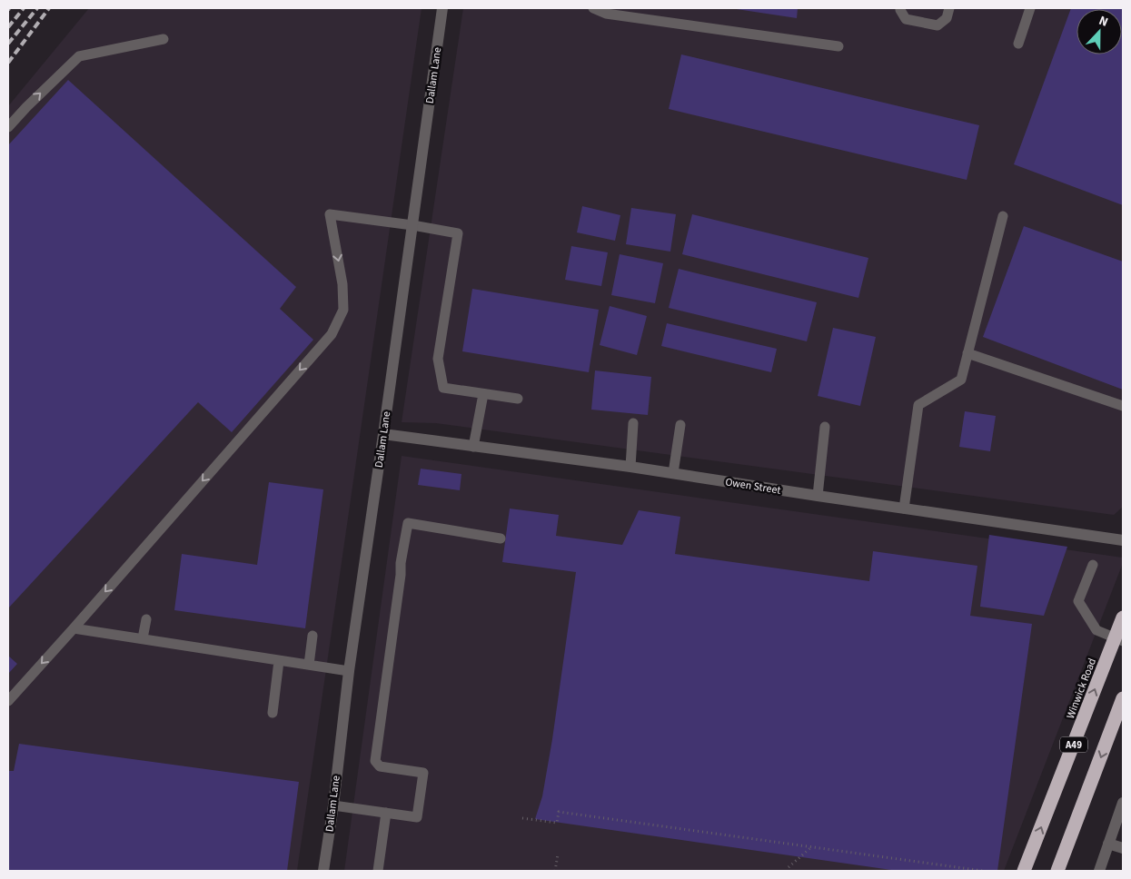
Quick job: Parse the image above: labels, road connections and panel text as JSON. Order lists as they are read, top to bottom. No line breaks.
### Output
{"streets":{"highway":["Winwick Road","A49"],"street":["Dallam Lane","Owen Street"]},"crossings":[["Dallam Lane","Owen Street"]],"north":"top"}
